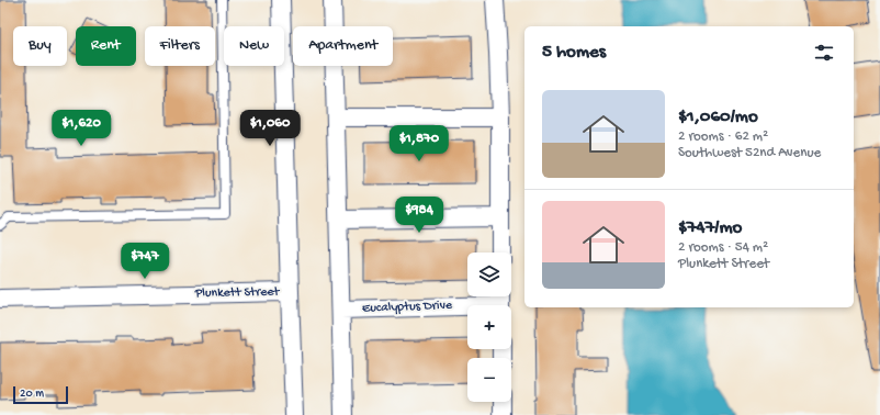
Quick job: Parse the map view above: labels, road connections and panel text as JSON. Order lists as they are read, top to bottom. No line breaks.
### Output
{"streets":{"street":["Plunkett Street","Eucalyptus Drive"]},"scale_bar":"20 m","page":{"chip":["Buy","Rent","Filters","New","Apartment"],"heading":"5 homes","list":[{"name":"$1,060/mo","note":"2 rooms · 62 m² · Southwest 52nd Avenue"},{"name":"$747/mo","note":"2 rooms · 54 m² · Plunkett Street"}],"price":["$1,620","$1,060","$1,870","$984","$747"],"map_buttons":["+","−"],"scale":"20 m"}}
